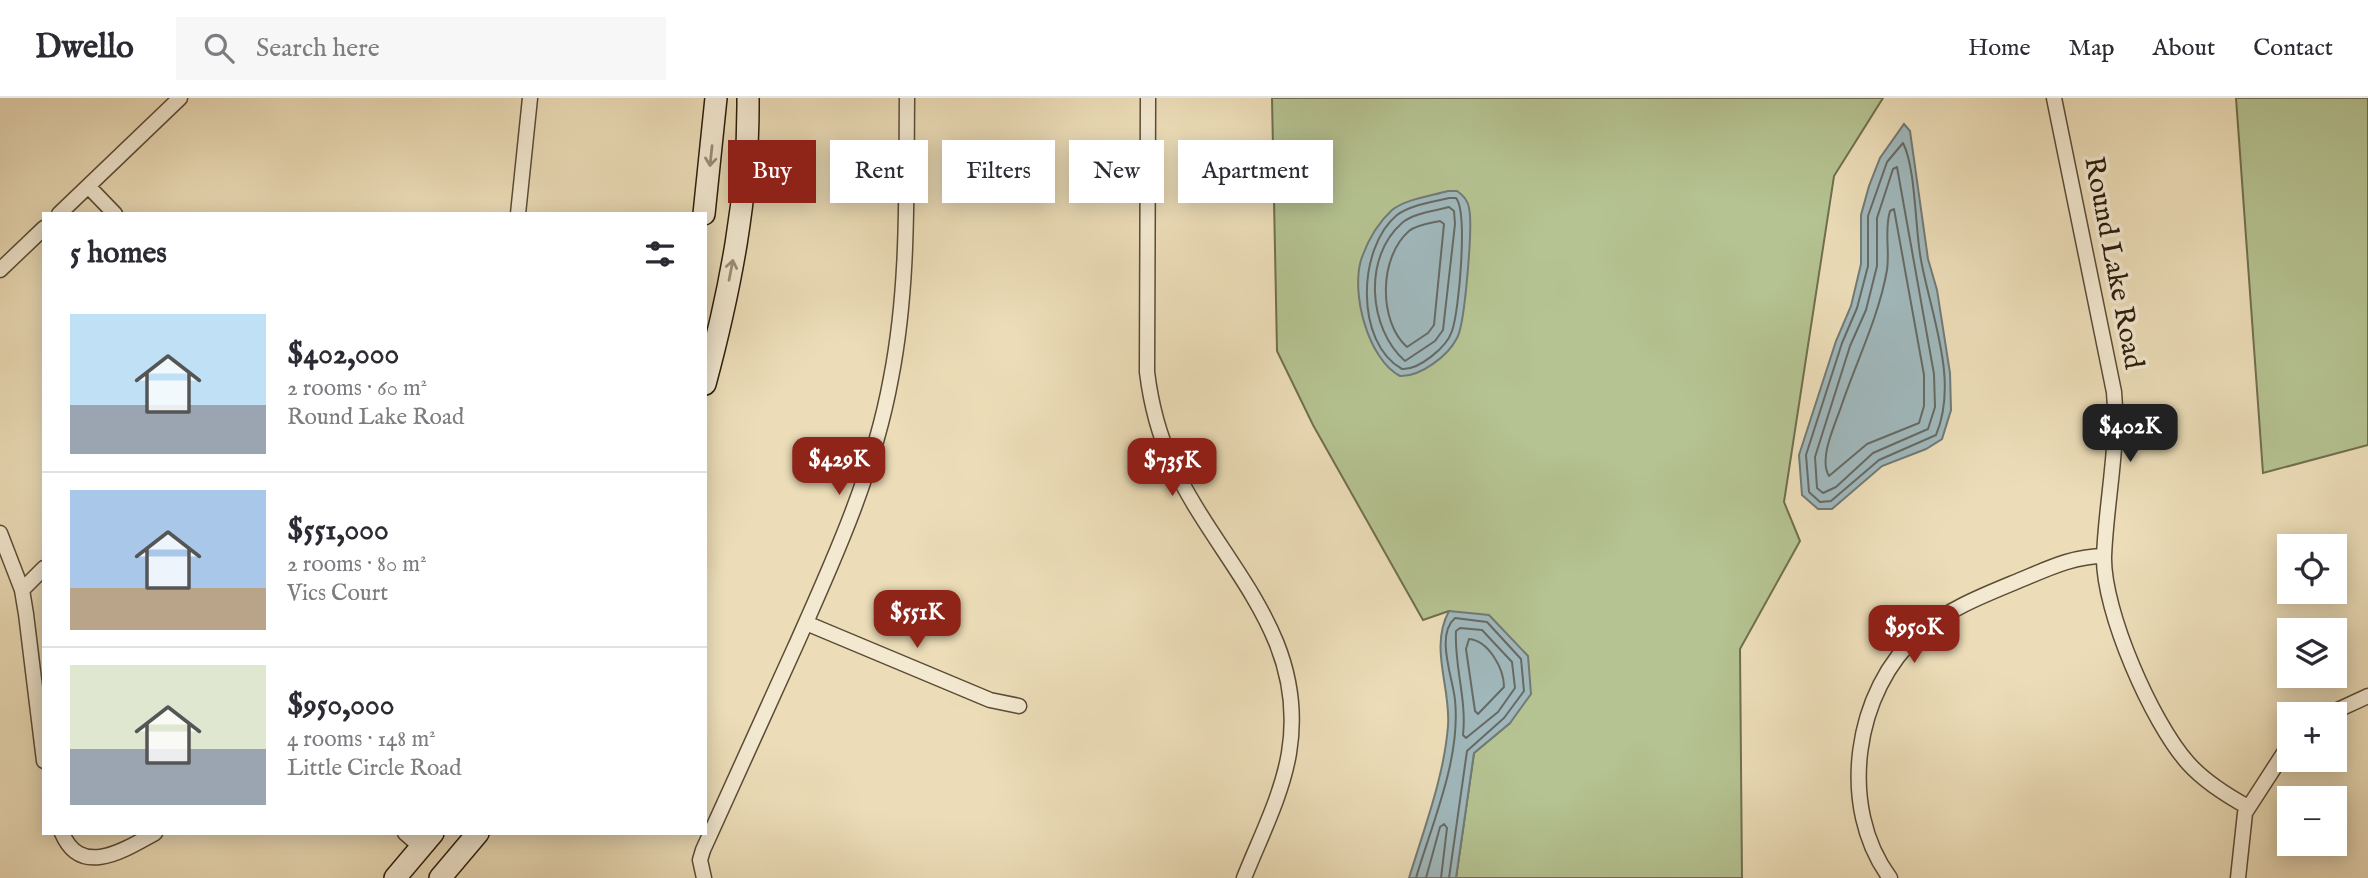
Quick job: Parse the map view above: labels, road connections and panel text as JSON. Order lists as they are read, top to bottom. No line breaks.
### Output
{"streets":{"street":["Round Lake Road"]},"page":{"header":"Dwello","search":"Search here","nav":["Home","Map","About","Contact"],"chip":["Buy","Rent","Filters","New","Apartment"],"heading":"5 homes","list":[{"name":"$402,000","note":"2 rooms · 60 m² · Round Lake Road"},{"name":"$551,000","note":"2 rooms · 80 m² · Vics Court"},{"name":"$950,000","note":"4 rooms · 148 m² · Little Circle Road"}],"price":["$402K","$429K","$735K","$551K","$950K"],"map_buttons":["+","−"]}}
